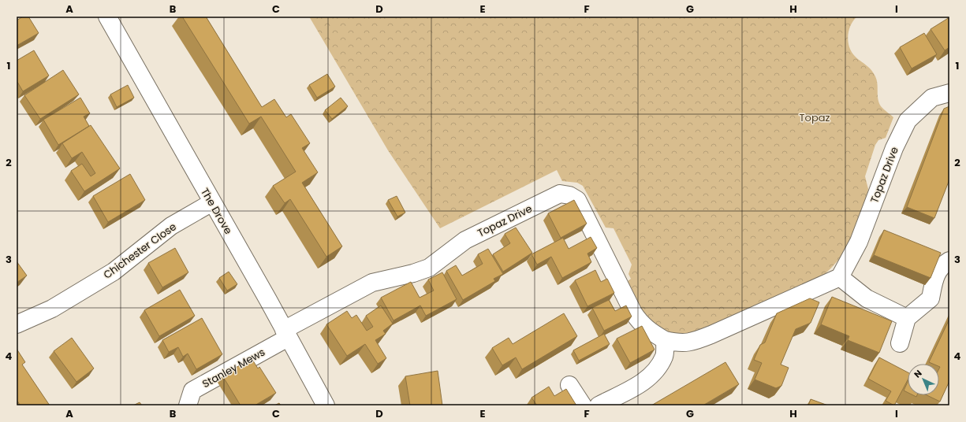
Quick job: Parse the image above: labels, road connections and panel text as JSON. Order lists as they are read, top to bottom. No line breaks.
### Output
{"streets":{"street":["Topaz Drive","The Drove","Chichester Close","Stanley Mews"]},"crossings":[["Topaz Drive","The Drove"],["Topaz Drive","Stanley Mews"],["The Drove","Chichester Close"],["The Drove","Stanley Mews"]],"parks":["Topaz"],"north":"top left","grid":{"columns":["A","B","C","D","E","F","G","H","I"],"rows":["1","2","3","4"]}}
